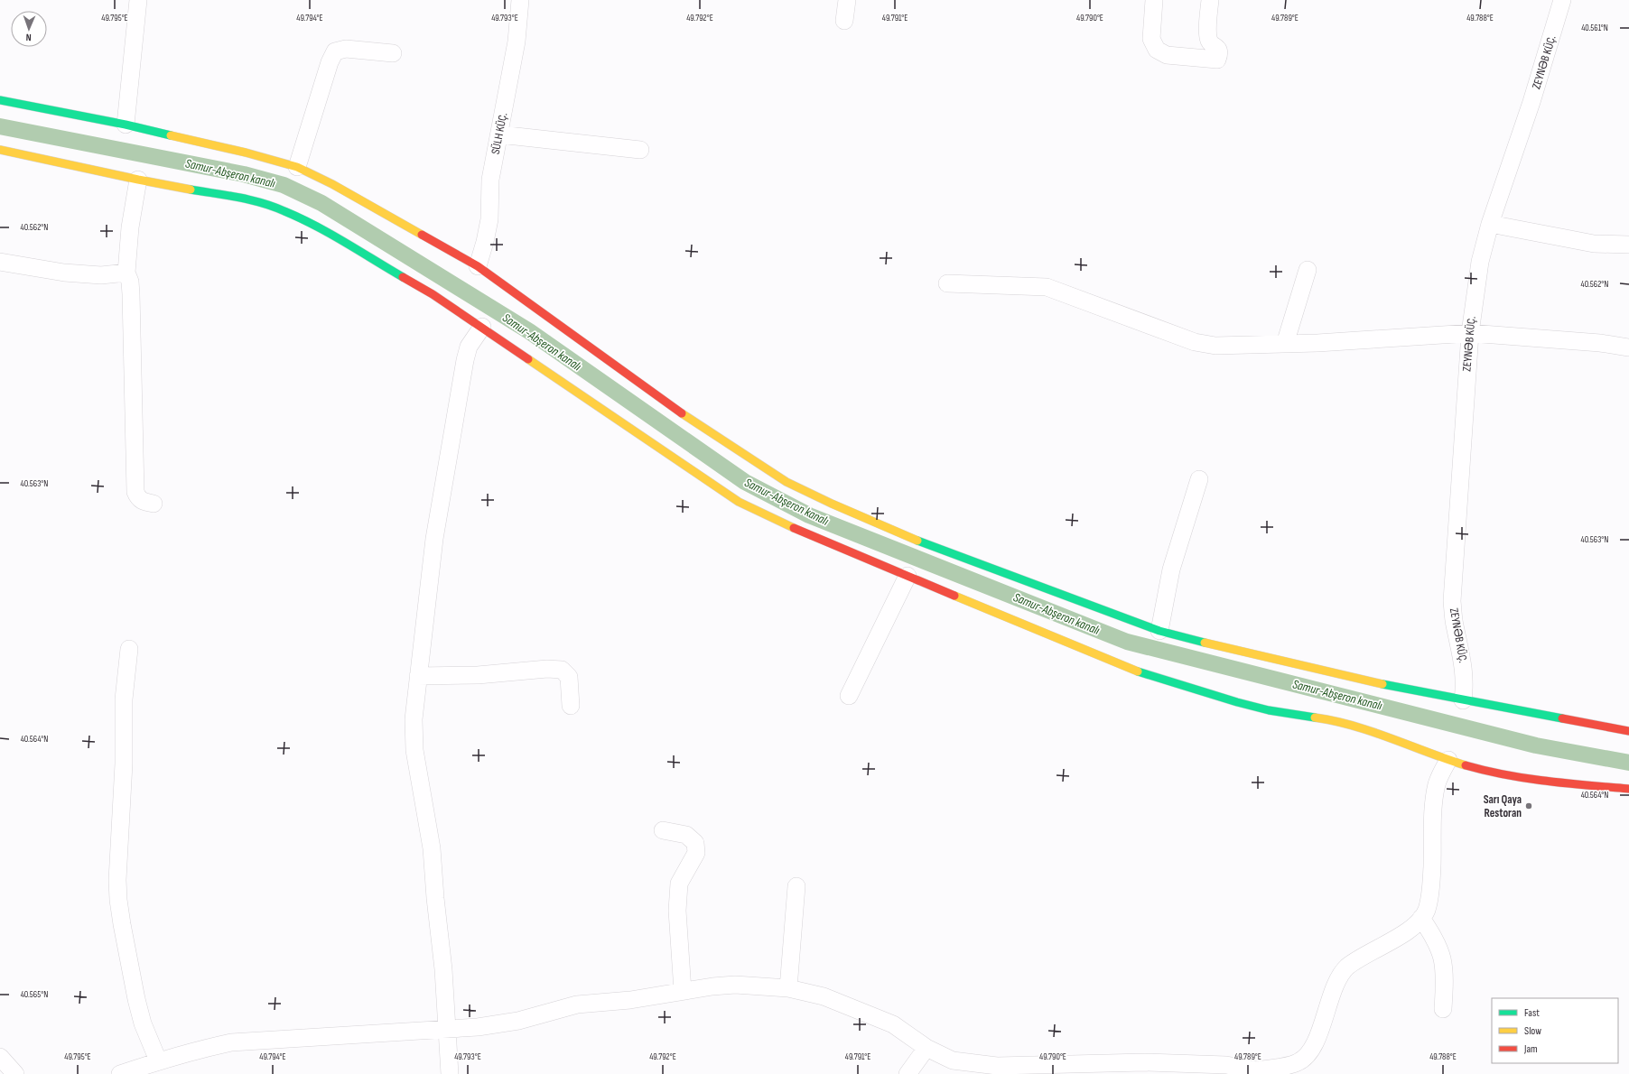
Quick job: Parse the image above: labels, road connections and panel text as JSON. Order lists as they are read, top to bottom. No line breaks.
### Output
{"streets":{"street":["ZEYNƏB KÜÇ.","SÜLH KÜÇ."]},"water":["Samur-Abşeron kanalı"],"places":["Sarı Qaya Restoran"],"legend":["Fast","Slow","Jam"],"north":"bottom","coordinates":["49.795°E","49.794°E","49.793°E","49.792°E","49.791°E","49.790°E","49.789°E","49.788°E","40.561°N","40.562°N","40.563°N","40.564°N","40.565°N"]}
